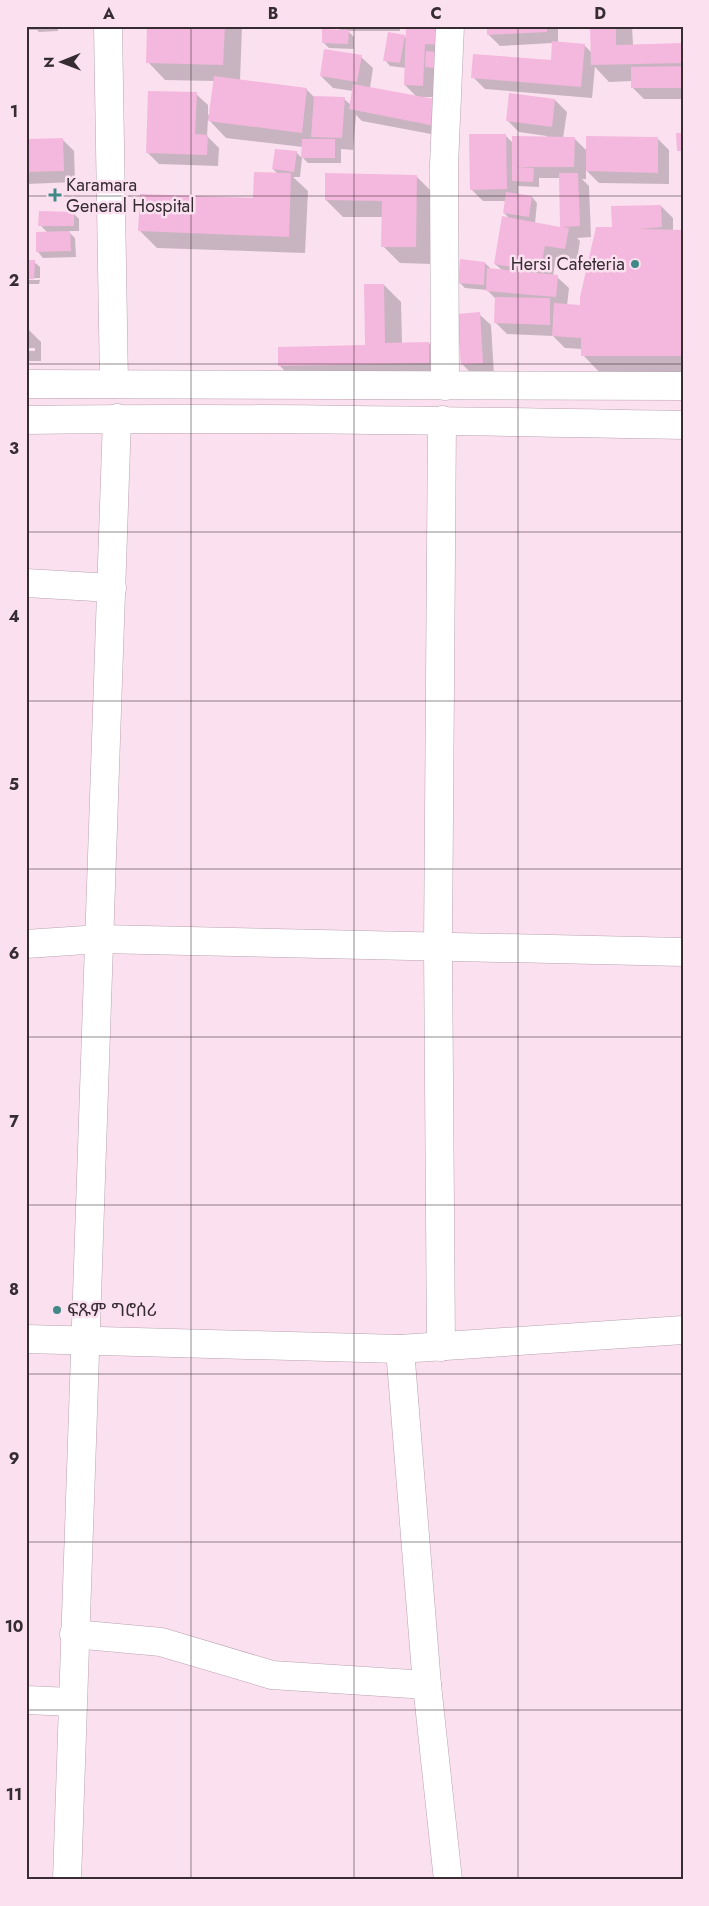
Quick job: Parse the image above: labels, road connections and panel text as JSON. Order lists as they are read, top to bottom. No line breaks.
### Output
{"places":{"health":["Karamara General Hospital"],"other":["Hersi Cafeteria","ፍጹም ግሮሰሪ"]},"north":"left","grid":{"columns":["A","B","C","D"],"rows":["1","2","3","4","5","6","7","8","9","10","11"]}}
